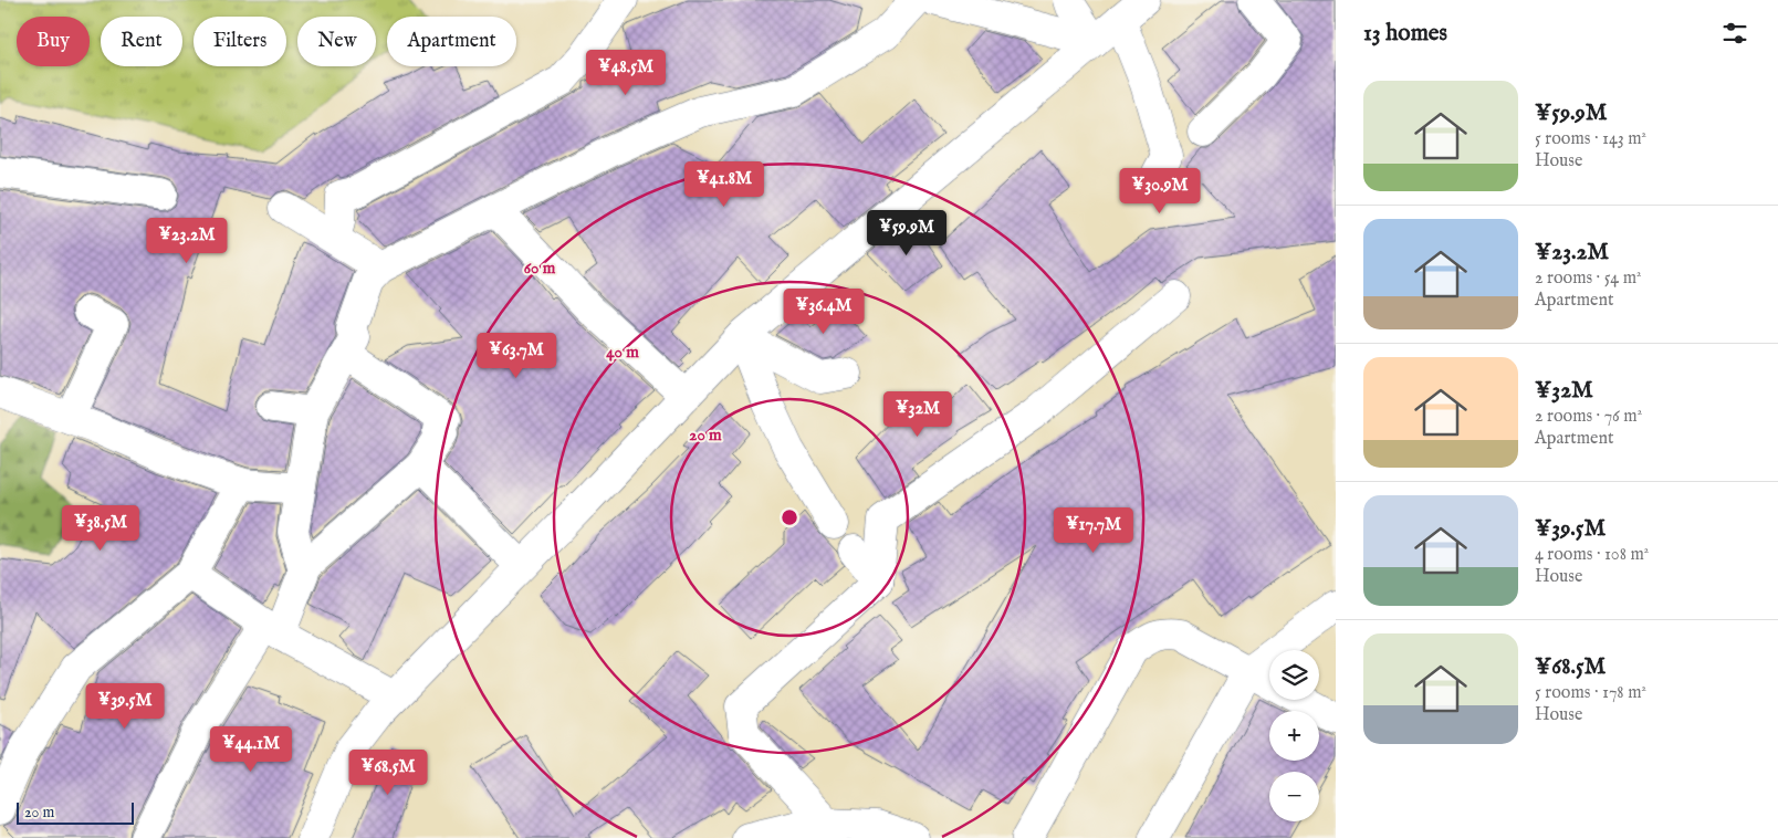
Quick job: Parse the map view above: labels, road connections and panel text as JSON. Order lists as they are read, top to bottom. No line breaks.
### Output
{"scale_bar":"20 m","page":{"heading":"13 homes","chip":["Buy","Rent","Filters","New","Apartment"],"price":["¥48.5M","¥41.8M","¥30.9M","¥59.9M","¥23.2M","¥36.4M","¥63.7M","¥32M","¥38.5M","¥17.7M","¥39.5M","¥44.1M","¥68.5M"],"list":[{"name":"¥59.9M","note":"5 rooms · 143 m² · House"},{"name":"¥23.2M","note":"2 rooms · 54 m² · Apartment"},{"name":"¥32M","note":"2 rooms · 76 m² · Apartment"},{"name":"¥39.5M","note":"4 rooms · 108 m² · House"},{"name":"¥68.5M","note":"5 rooms · 178 m² · House"}],"map_buttons":["+","−"],"scale":"20 m"},"rings":["60 m","40 m","20 m"]}
